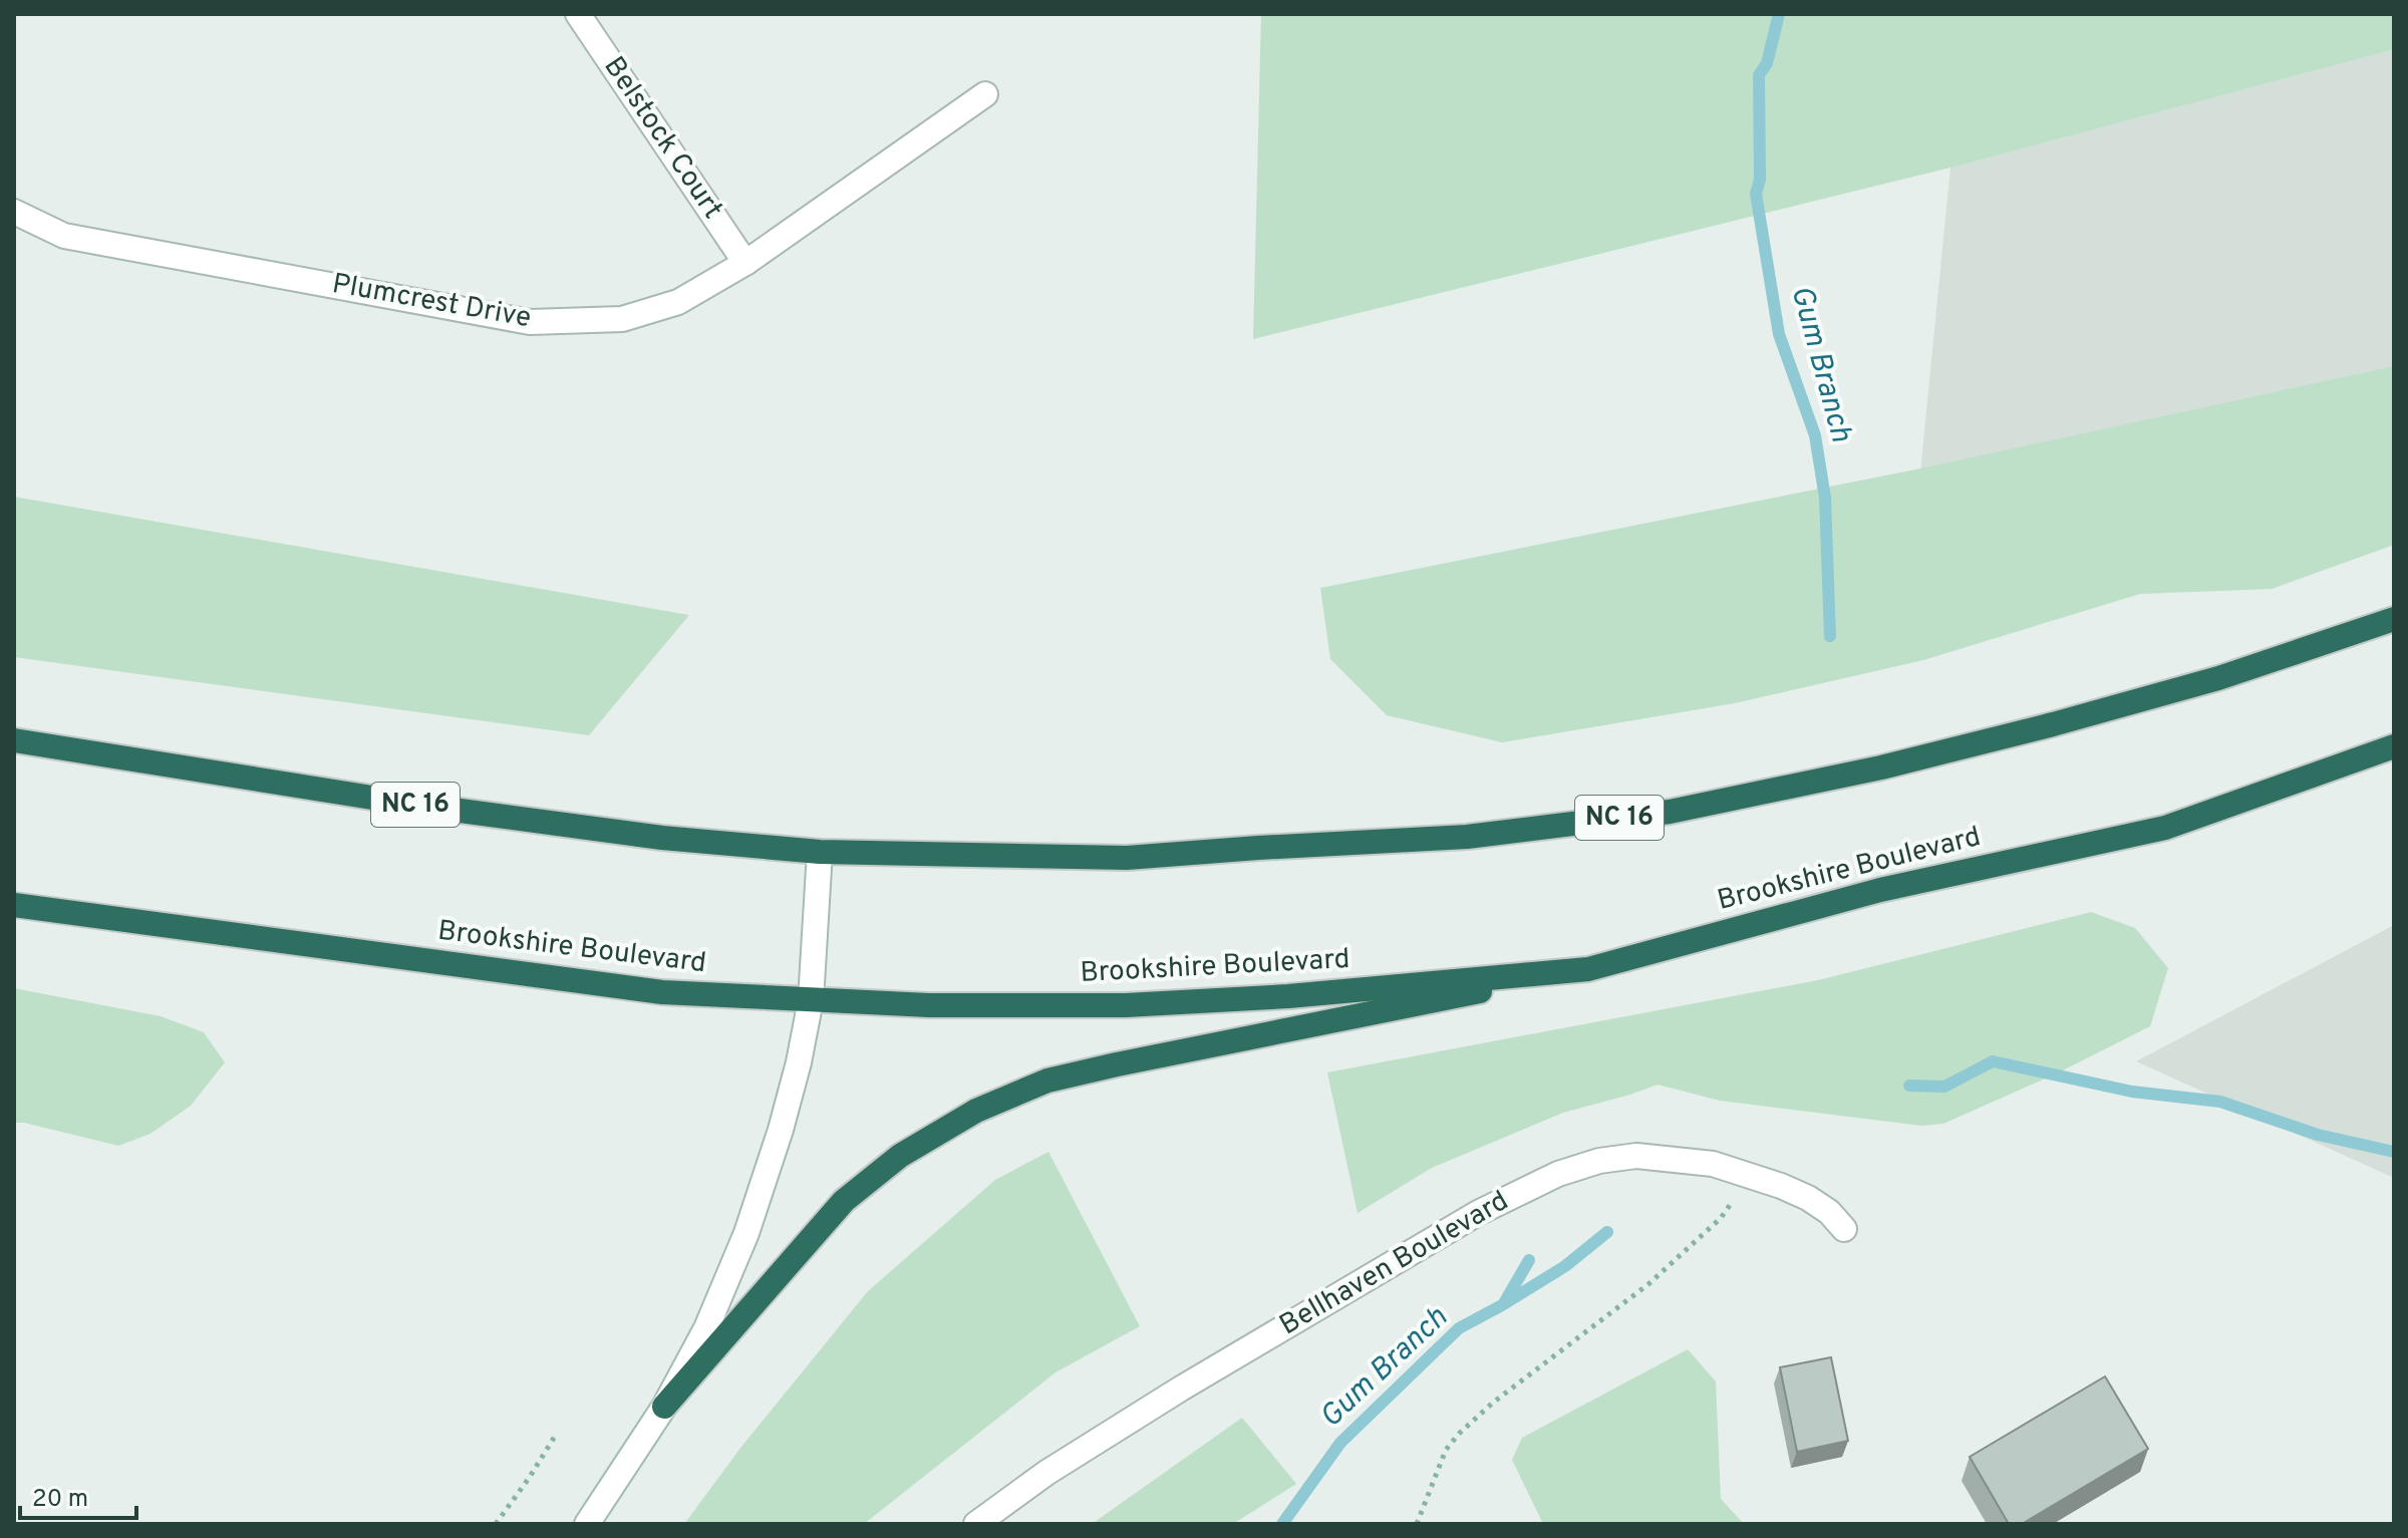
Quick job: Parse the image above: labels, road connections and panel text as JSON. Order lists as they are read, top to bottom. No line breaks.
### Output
{"streets":{"highway":["NC 16","Brookshire Boulevard"],"street":["Belstock Court","Plumcrest Drive","Bellhaven Boulevard"]},"crossings":[["Belstock Court","Plumcrest Drive"]],"water":["Gum Branch"],"scale_bar":"20 m"}
